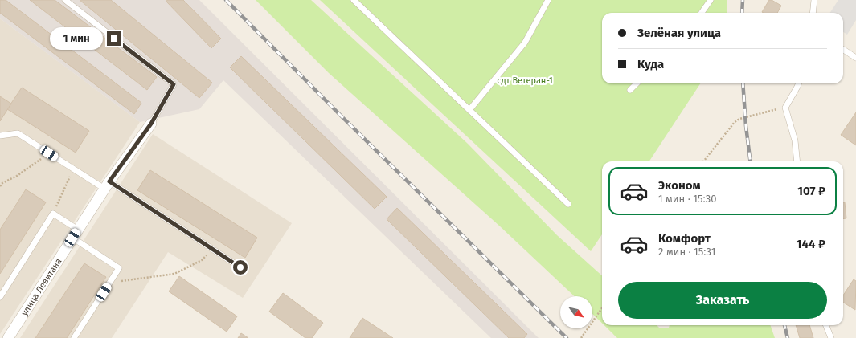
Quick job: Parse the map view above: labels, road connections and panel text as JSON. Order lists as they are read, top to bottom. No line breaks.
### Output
{"streets":{"street":["улица Левитана"]},"parks":["сдт Ветеран-1"],"north":"bottom right","page":{"banner":["Зелёная улица","Куда"],"bubble":"1 мин","list":[{"name":"Эконом","note":"1 мин · 15:30","value":"107 ₽"},{"name":"Комфорт","note":"2 мин · 15:31","value":"144 ₽"}],"buttons":"Заказать"}}
